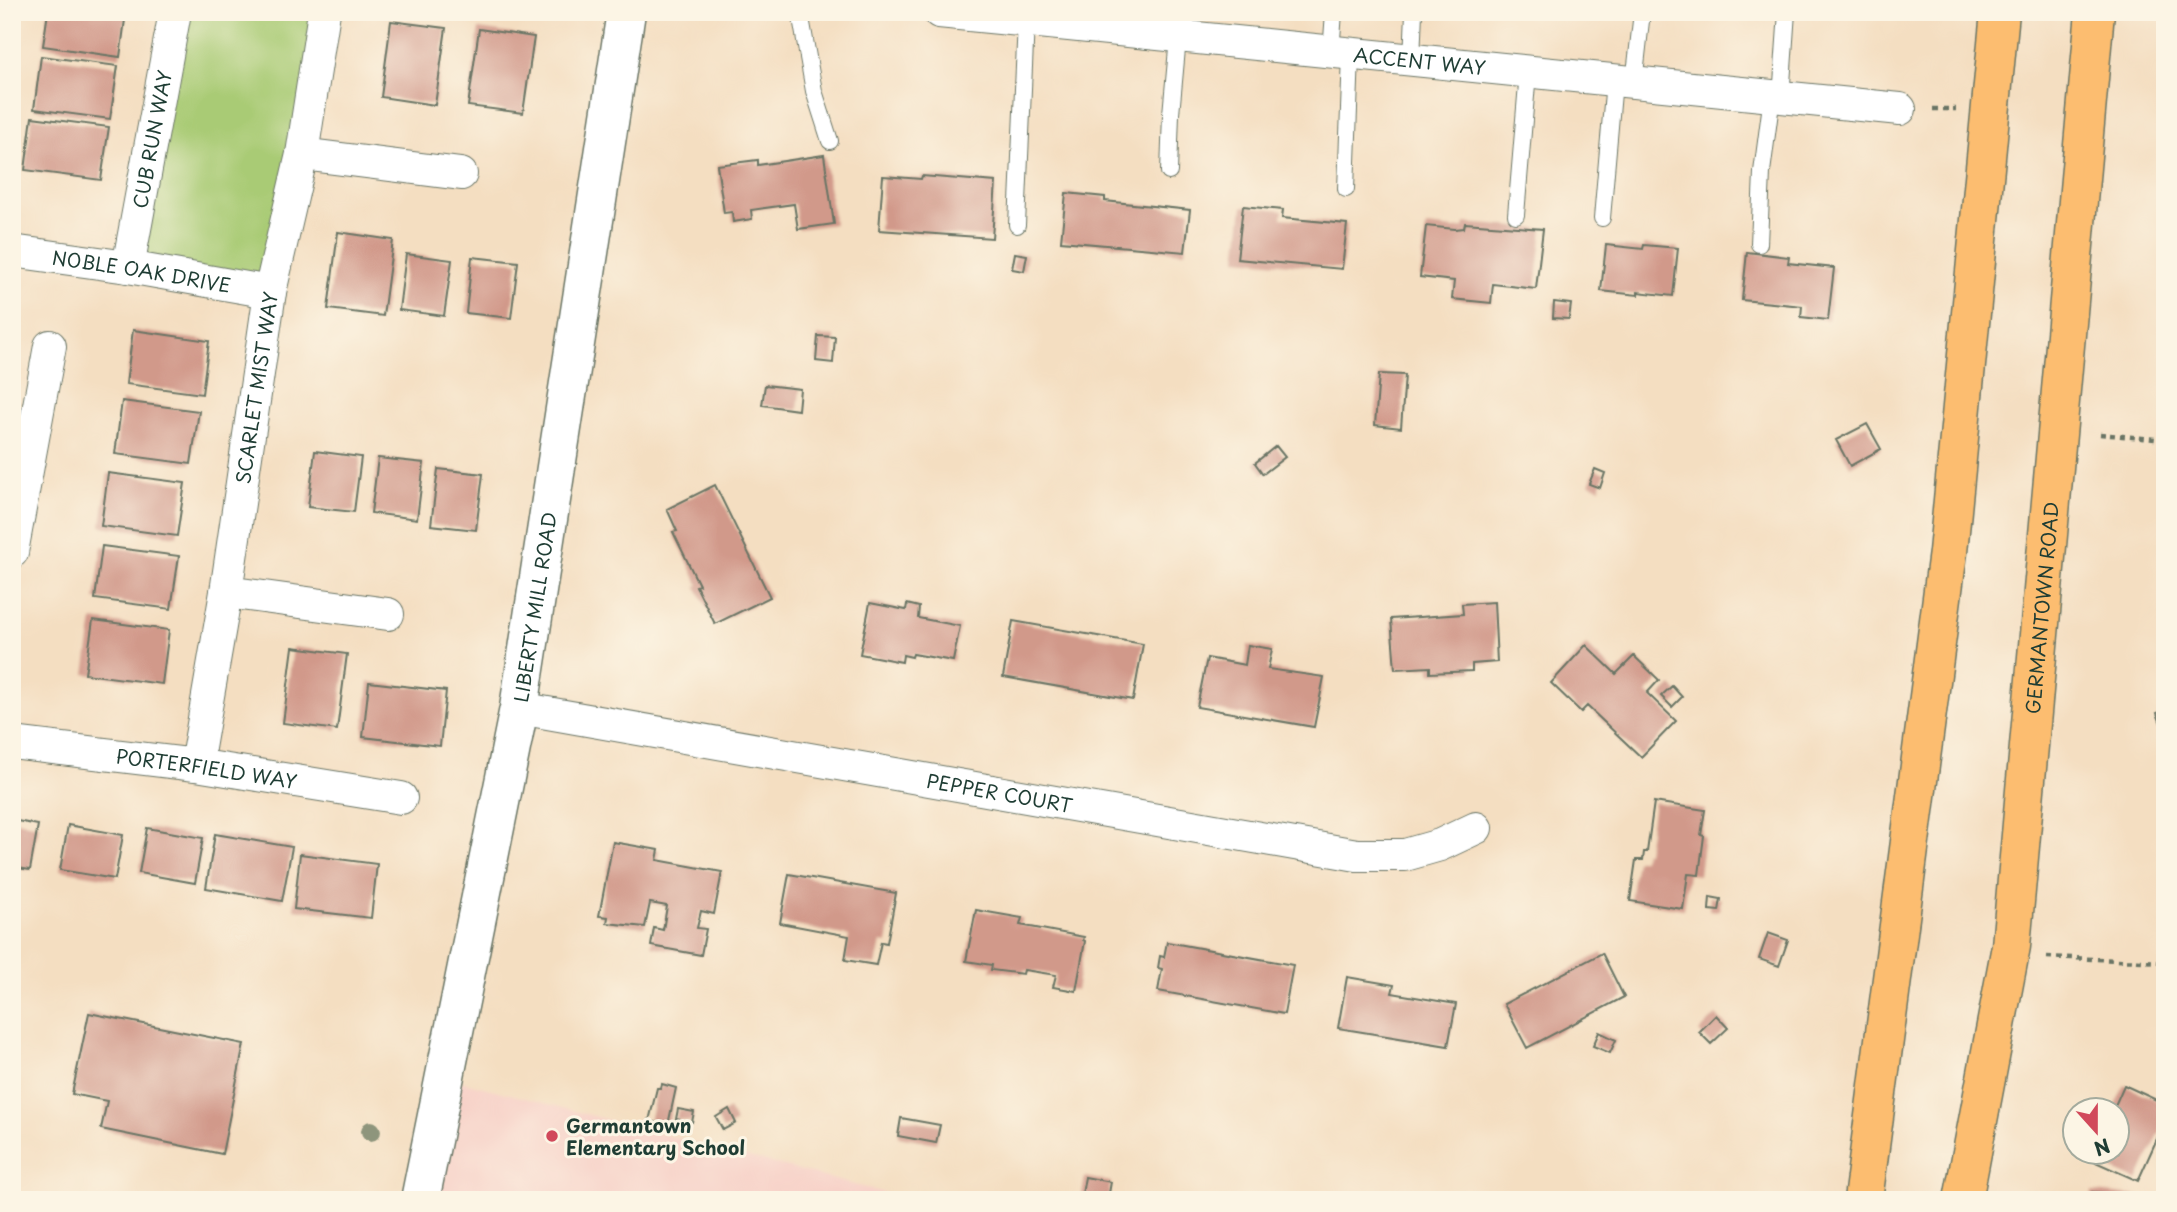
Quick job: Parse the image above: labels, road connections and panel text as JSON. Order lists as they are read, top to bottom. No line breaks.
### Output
{"streets":{"main road":["GERMANTOWN ROAD"],"street":["ACCENT WAY","CUB RUN WAY","NOBLE OAK DRIVE","SCARLET MIST WAY","LIBERTY MILL ROAD","PORTERFIELD WAY","PEPPER COURT"]},"crossings":[["CUB RUN WAY","NOBLE OAK DRIVE"],["NOBLE OAK DRIVE","SCARLET MIST WAY"],["SCARLET MIST WAY","PORTERFIELD WAY"],["LIBERTY MILL ROAD","PEPPER COURT"]],"places":["Germantown Elementary School"],"north":"bottom"}
